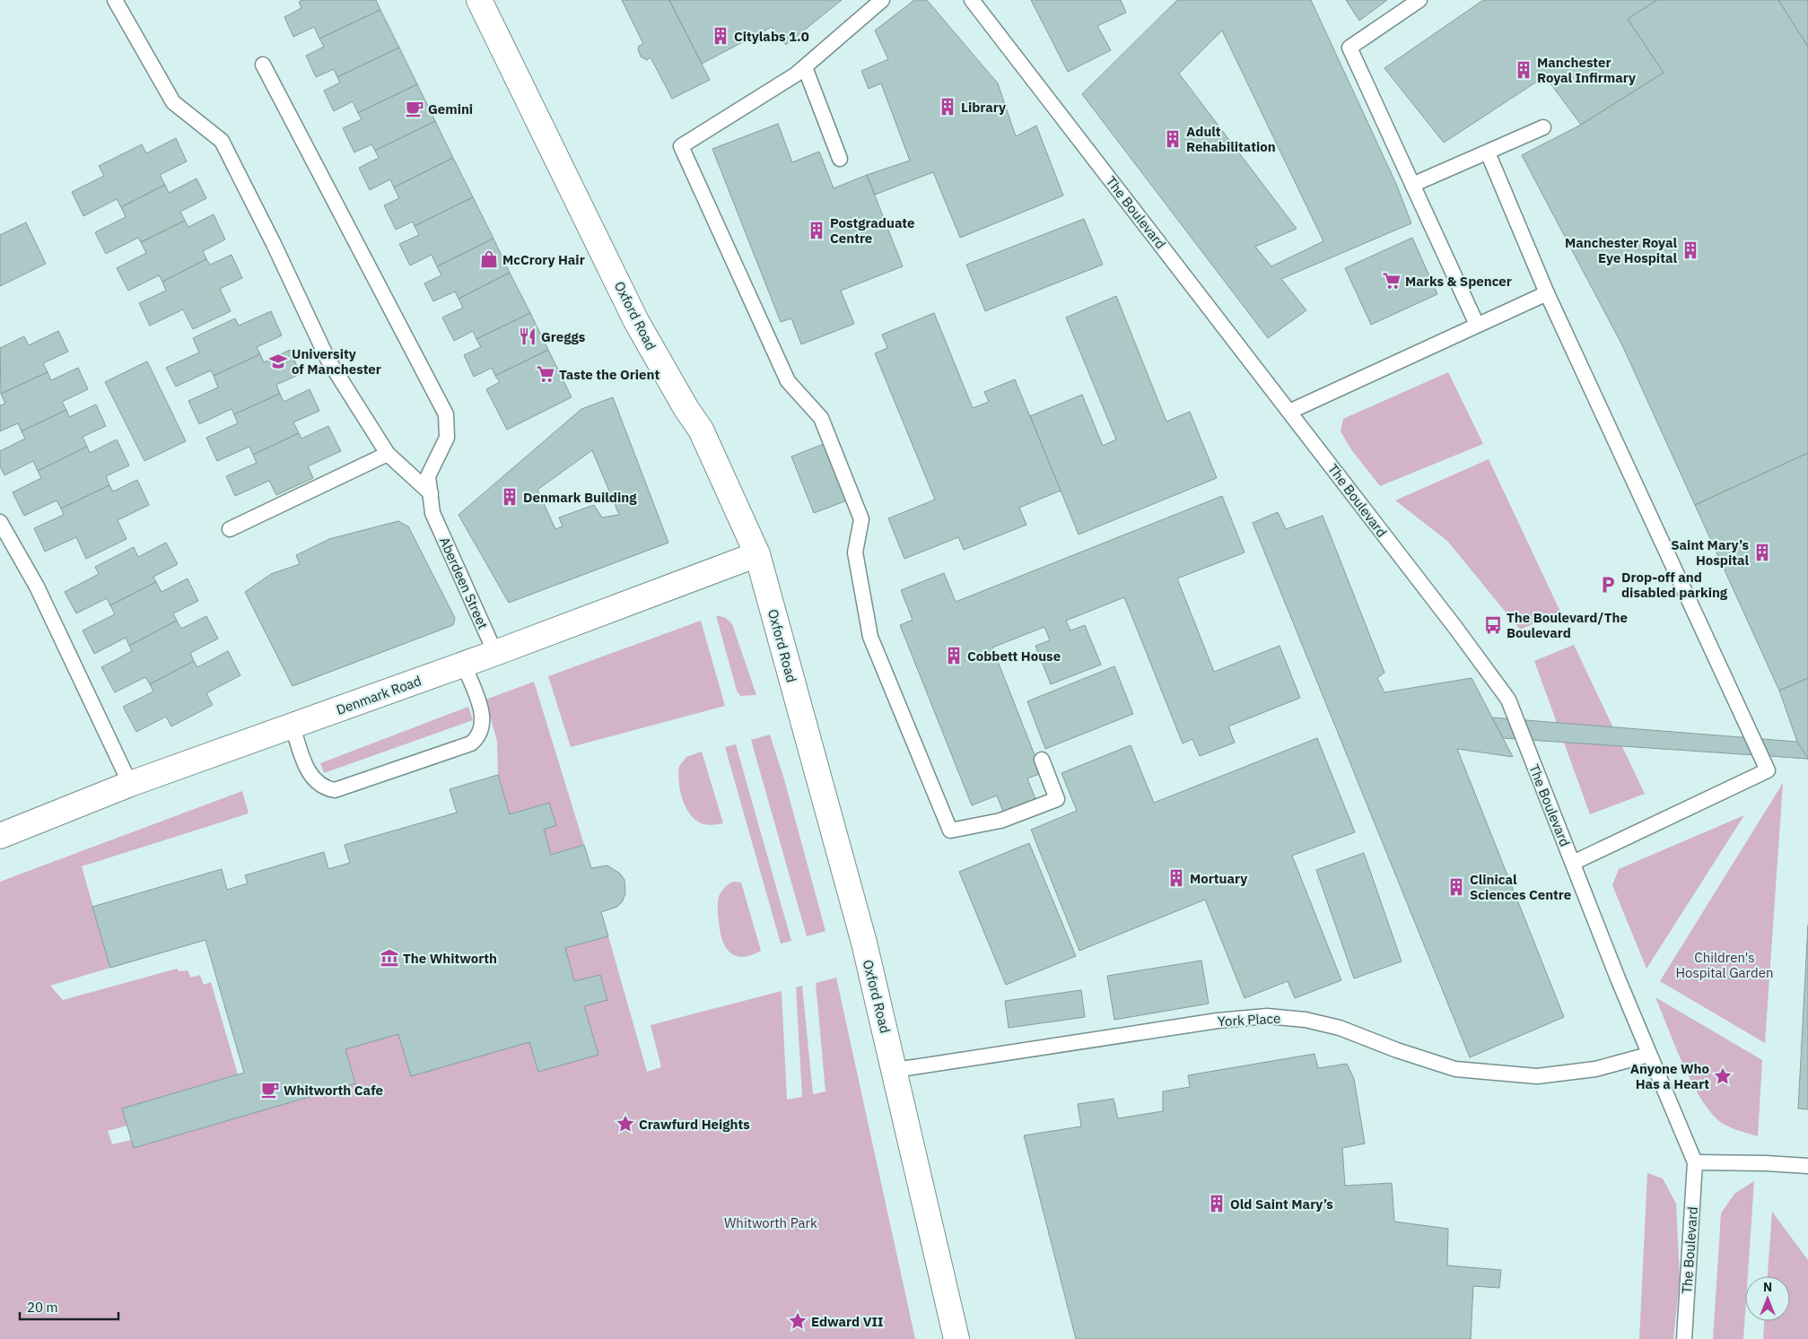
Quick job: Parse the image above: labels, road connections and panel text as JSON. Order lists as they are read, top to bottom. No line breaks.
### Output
{"streets":{"main road":["Oxford Road","Denmark Road"],"lane":["The Boulevard","Aberdeen Street","York Place"]},"crossings":[["The Boulevard","York Place"],["Oxford Road","Denmark Road"],["Oxford Road","York Place"],["Aberdeen Street","Denmark Road"]],"parks":["Children's Hospital Garden","Whitworth Park"],"places":{"building":["Citylabs 1.0","Manchester Royal Infirmary","Library","Adult Rehabilitation","Postgraduate Centre","Manchester Royal Eye Hospital","Denmark Building","Saint Mary’s Hospital","Cobbett House","Mortuary","Clinical Sciences Centre","Old Saint Mary’s"],"cafe":["Gemini","Whitworth Cafe"],"shop":["McCrory Hair"],"supermarket":["Marks & Spencer","Taste the Orient"],"restaurant":["Greggs"],"school or university":["University of Manchester"],"parking":["Drop-off and disabled parking"],"bus stop":["The Boulevard/The Boulevard"],"museum":["The Whitworth"],"place":["Anyone Who Has a Heart","Crawfurd Heights","Edward VII"]},"scale_bar":"20 m","north":"top"}
